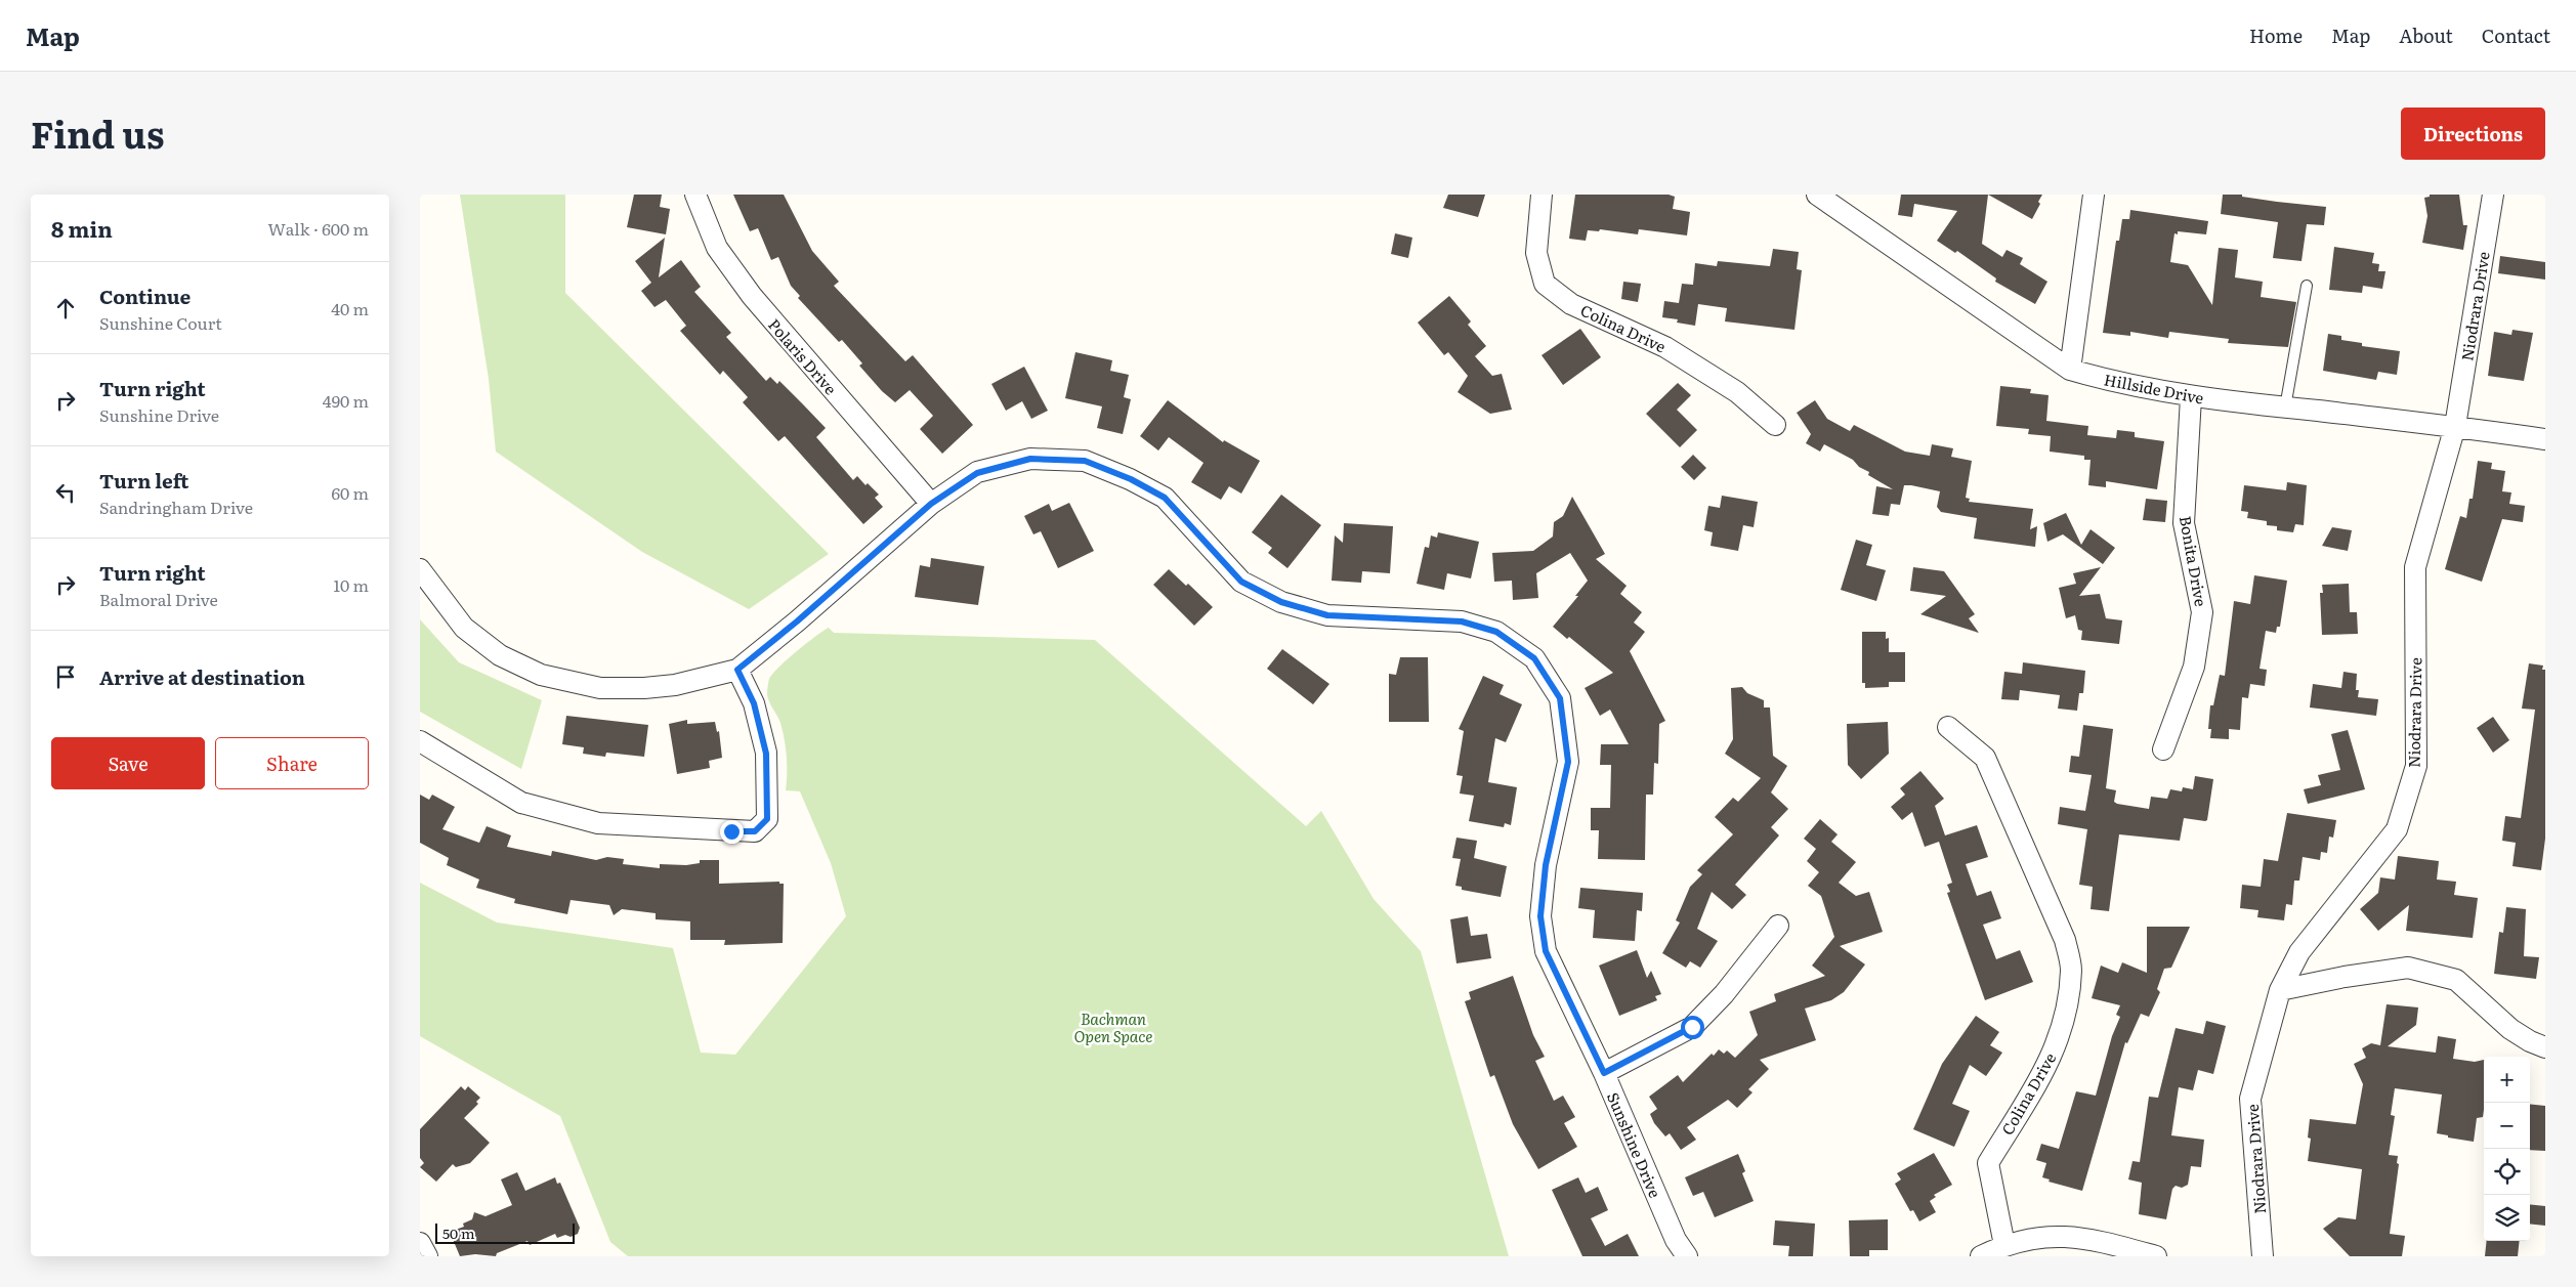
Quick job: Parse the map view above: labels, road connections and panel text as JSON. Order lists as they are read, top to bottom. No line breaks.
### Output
{"streets":{"street":["Niodrara Drive","Colina Drive","Polaris Drive","Hillside Drive","Bonita Drive","Sunshine Drive"]},"crossings":[["Niodrara Drive","Hillside Drive"],["Polaris Drive","Sunshine Drive"],["Hillside Drive","Bonita Drive"]],"parks":["Bachman Open Space"],"scale_bar":"50 m","page":{"header":"Map","nav":["Home","Map","About","Contact"],"title":"Find us","buttons":["Directions",["Save","Share"]],"heading":["8 min","Walk · 600 m"],"list":[["Continue","Sunshine Court","40 m"],["Turn right","Sunshine Drive","490 m"],["Turn left","Sandringham Drive","60 m"],["Turn right","Balmoral Drive","10 m"],"Arrive at destination"],"map_buttons":["+","−"],"scale":"50 m"}}
